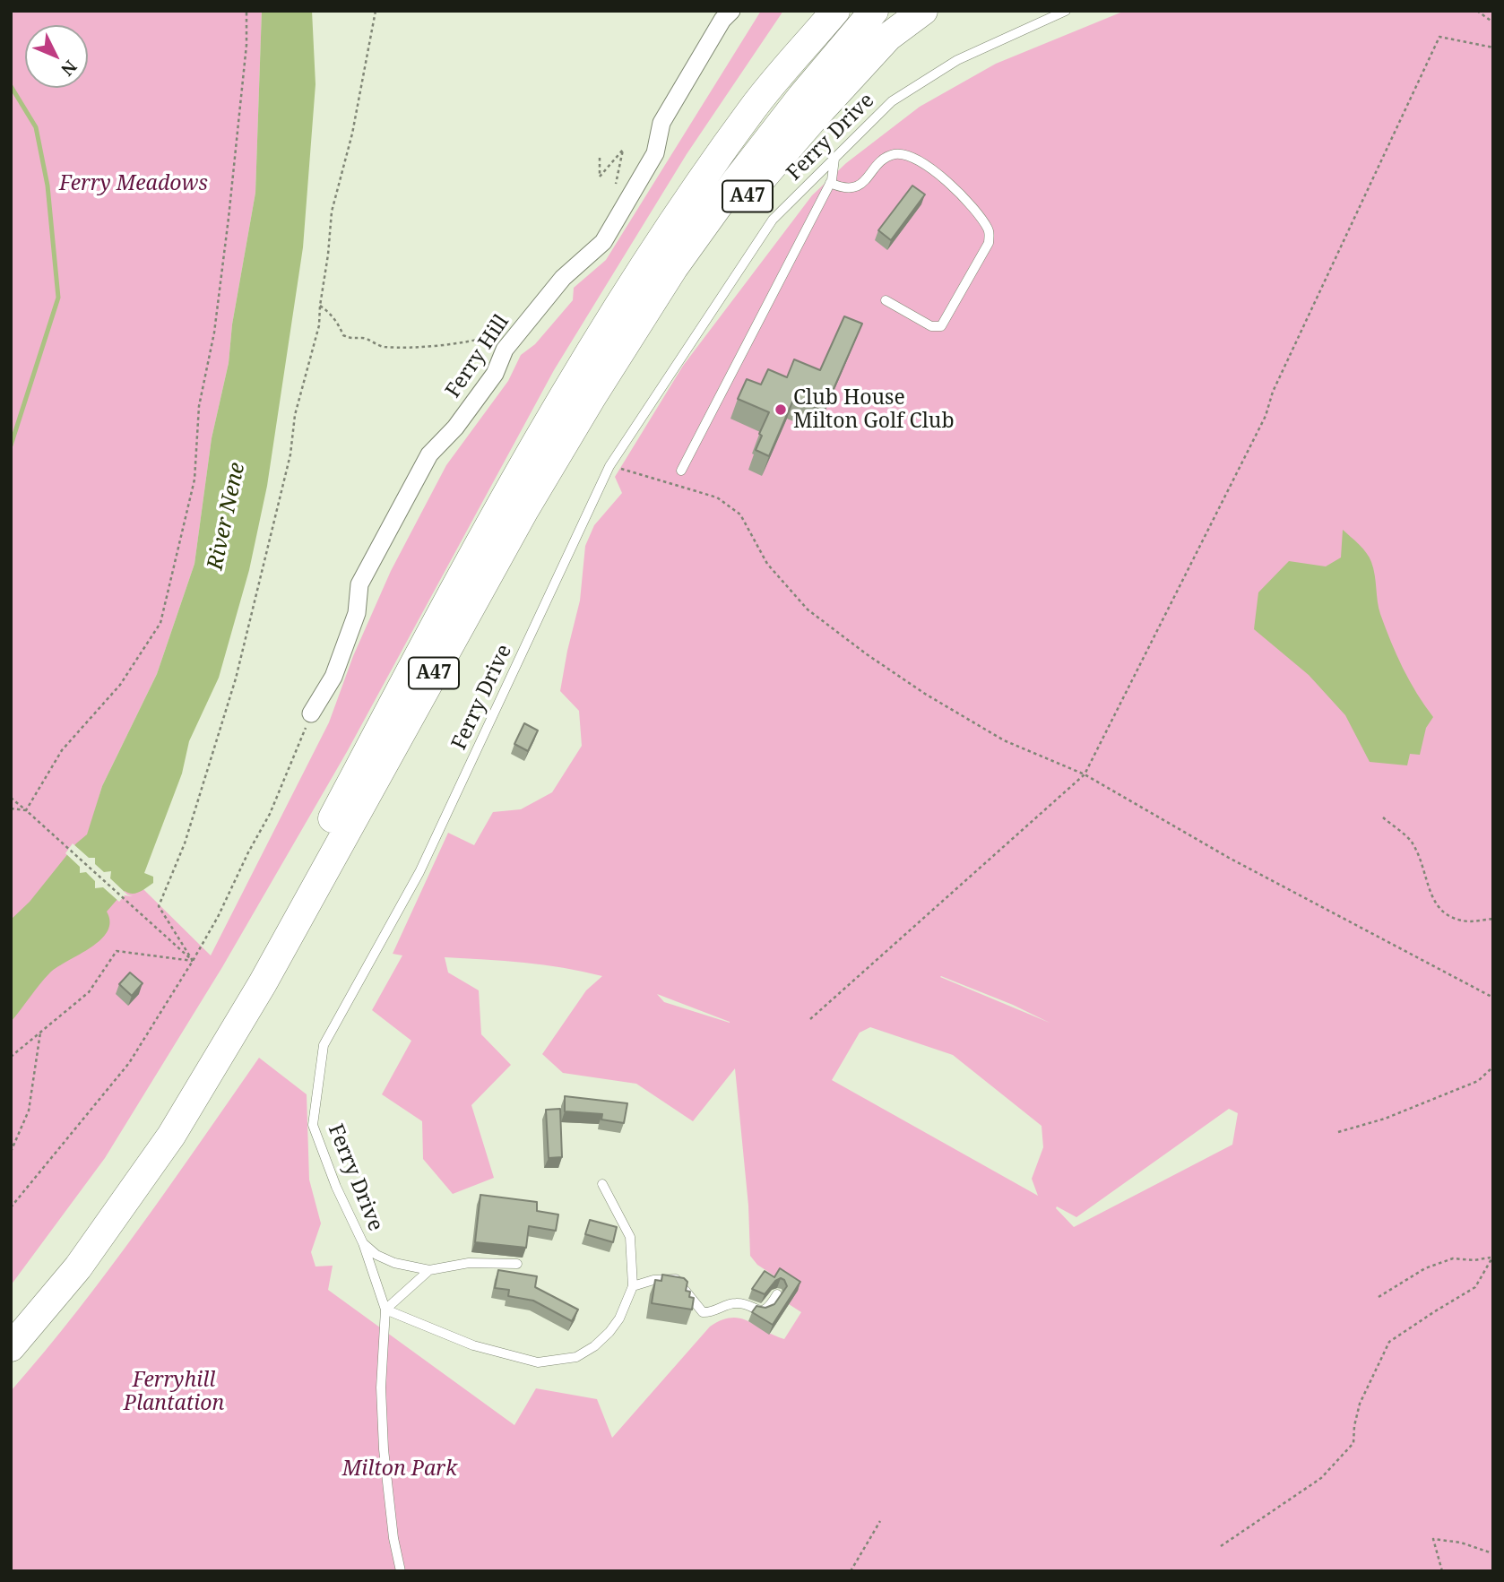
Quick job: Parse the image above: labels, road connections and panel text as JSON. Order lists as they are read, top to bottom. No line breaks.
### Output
{"streets":{"highway":["A47"],"street":["Ferry Hill"],"lane":["Ferry Drive"]},"water":["River Nene"],"parks":["Ferry Meadows","Ferryhill Plantation","Milton Park"],"places":["Club House Milton Golf Club"],"north":"bottom right"}
